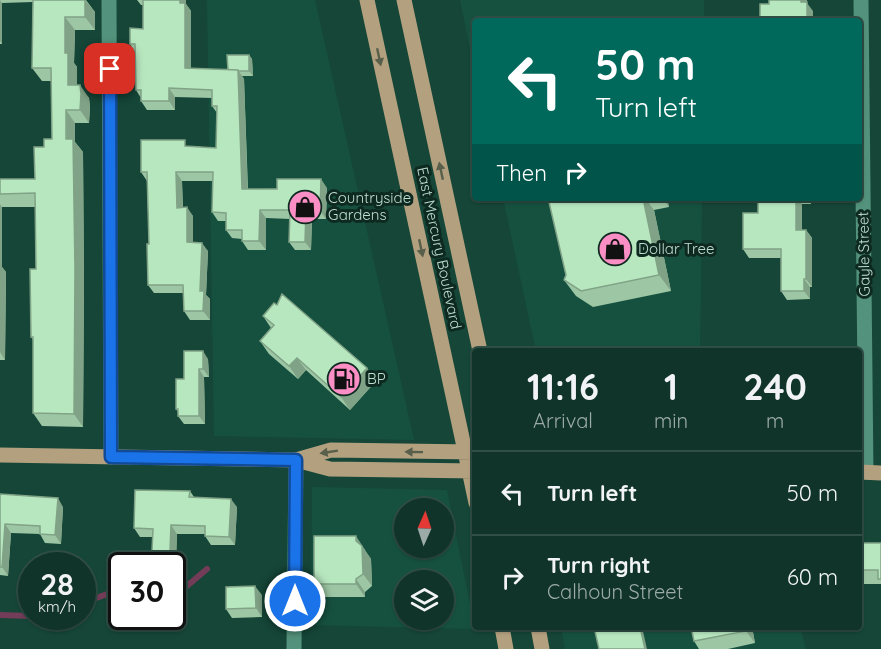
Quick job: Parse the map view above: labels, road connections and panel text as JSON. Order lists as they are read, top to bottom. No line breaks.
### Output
{"streets":{"main road":["East Mercury Boulevard"],"street":["Gayle Street"]},"places":{"shop":["Countryside Gardens","Dollar Tree"],"fuel station":["BP"]},"north":"top","page":{"turn":["50 m","Turn left"],"then":"Then","eta":["11:16","Arrival","1","min","240","m"],"list":[{"name":"Turn left","value":"50 m"},{"name":"Turn right","note":"Calhoun Street","value":"60 m"}],"speed":"28 km/h","limit":"30"}}
